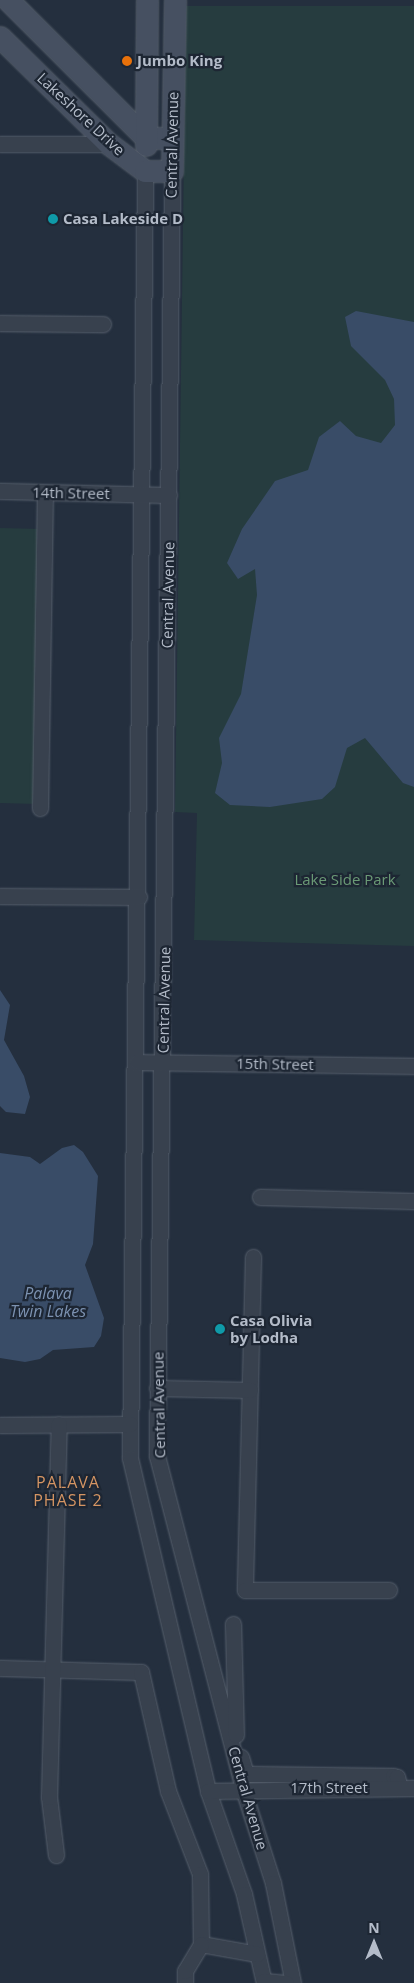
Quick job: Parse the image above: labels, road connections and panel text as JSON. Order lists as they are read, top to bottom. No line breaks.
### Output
{"streets":{"street":["Lakeshore Drive","Central Avenue","14th Street","15th Street","17th Street"]},"crossings":[["Lakeshore Drive","Central Avenue"],["Central Avenue","14th Street"],["Central Avenue","15th Street"],["Central Avenue","17th Street"]],"districts":["PALAVA PHASE 2"],"water":["Palava Twin Lakes"],"parks":["Lake Side Park"],"places":["Jumbo King","Casa Lakeside D","Casa Olivia by Lodha"],"north":"top"}
